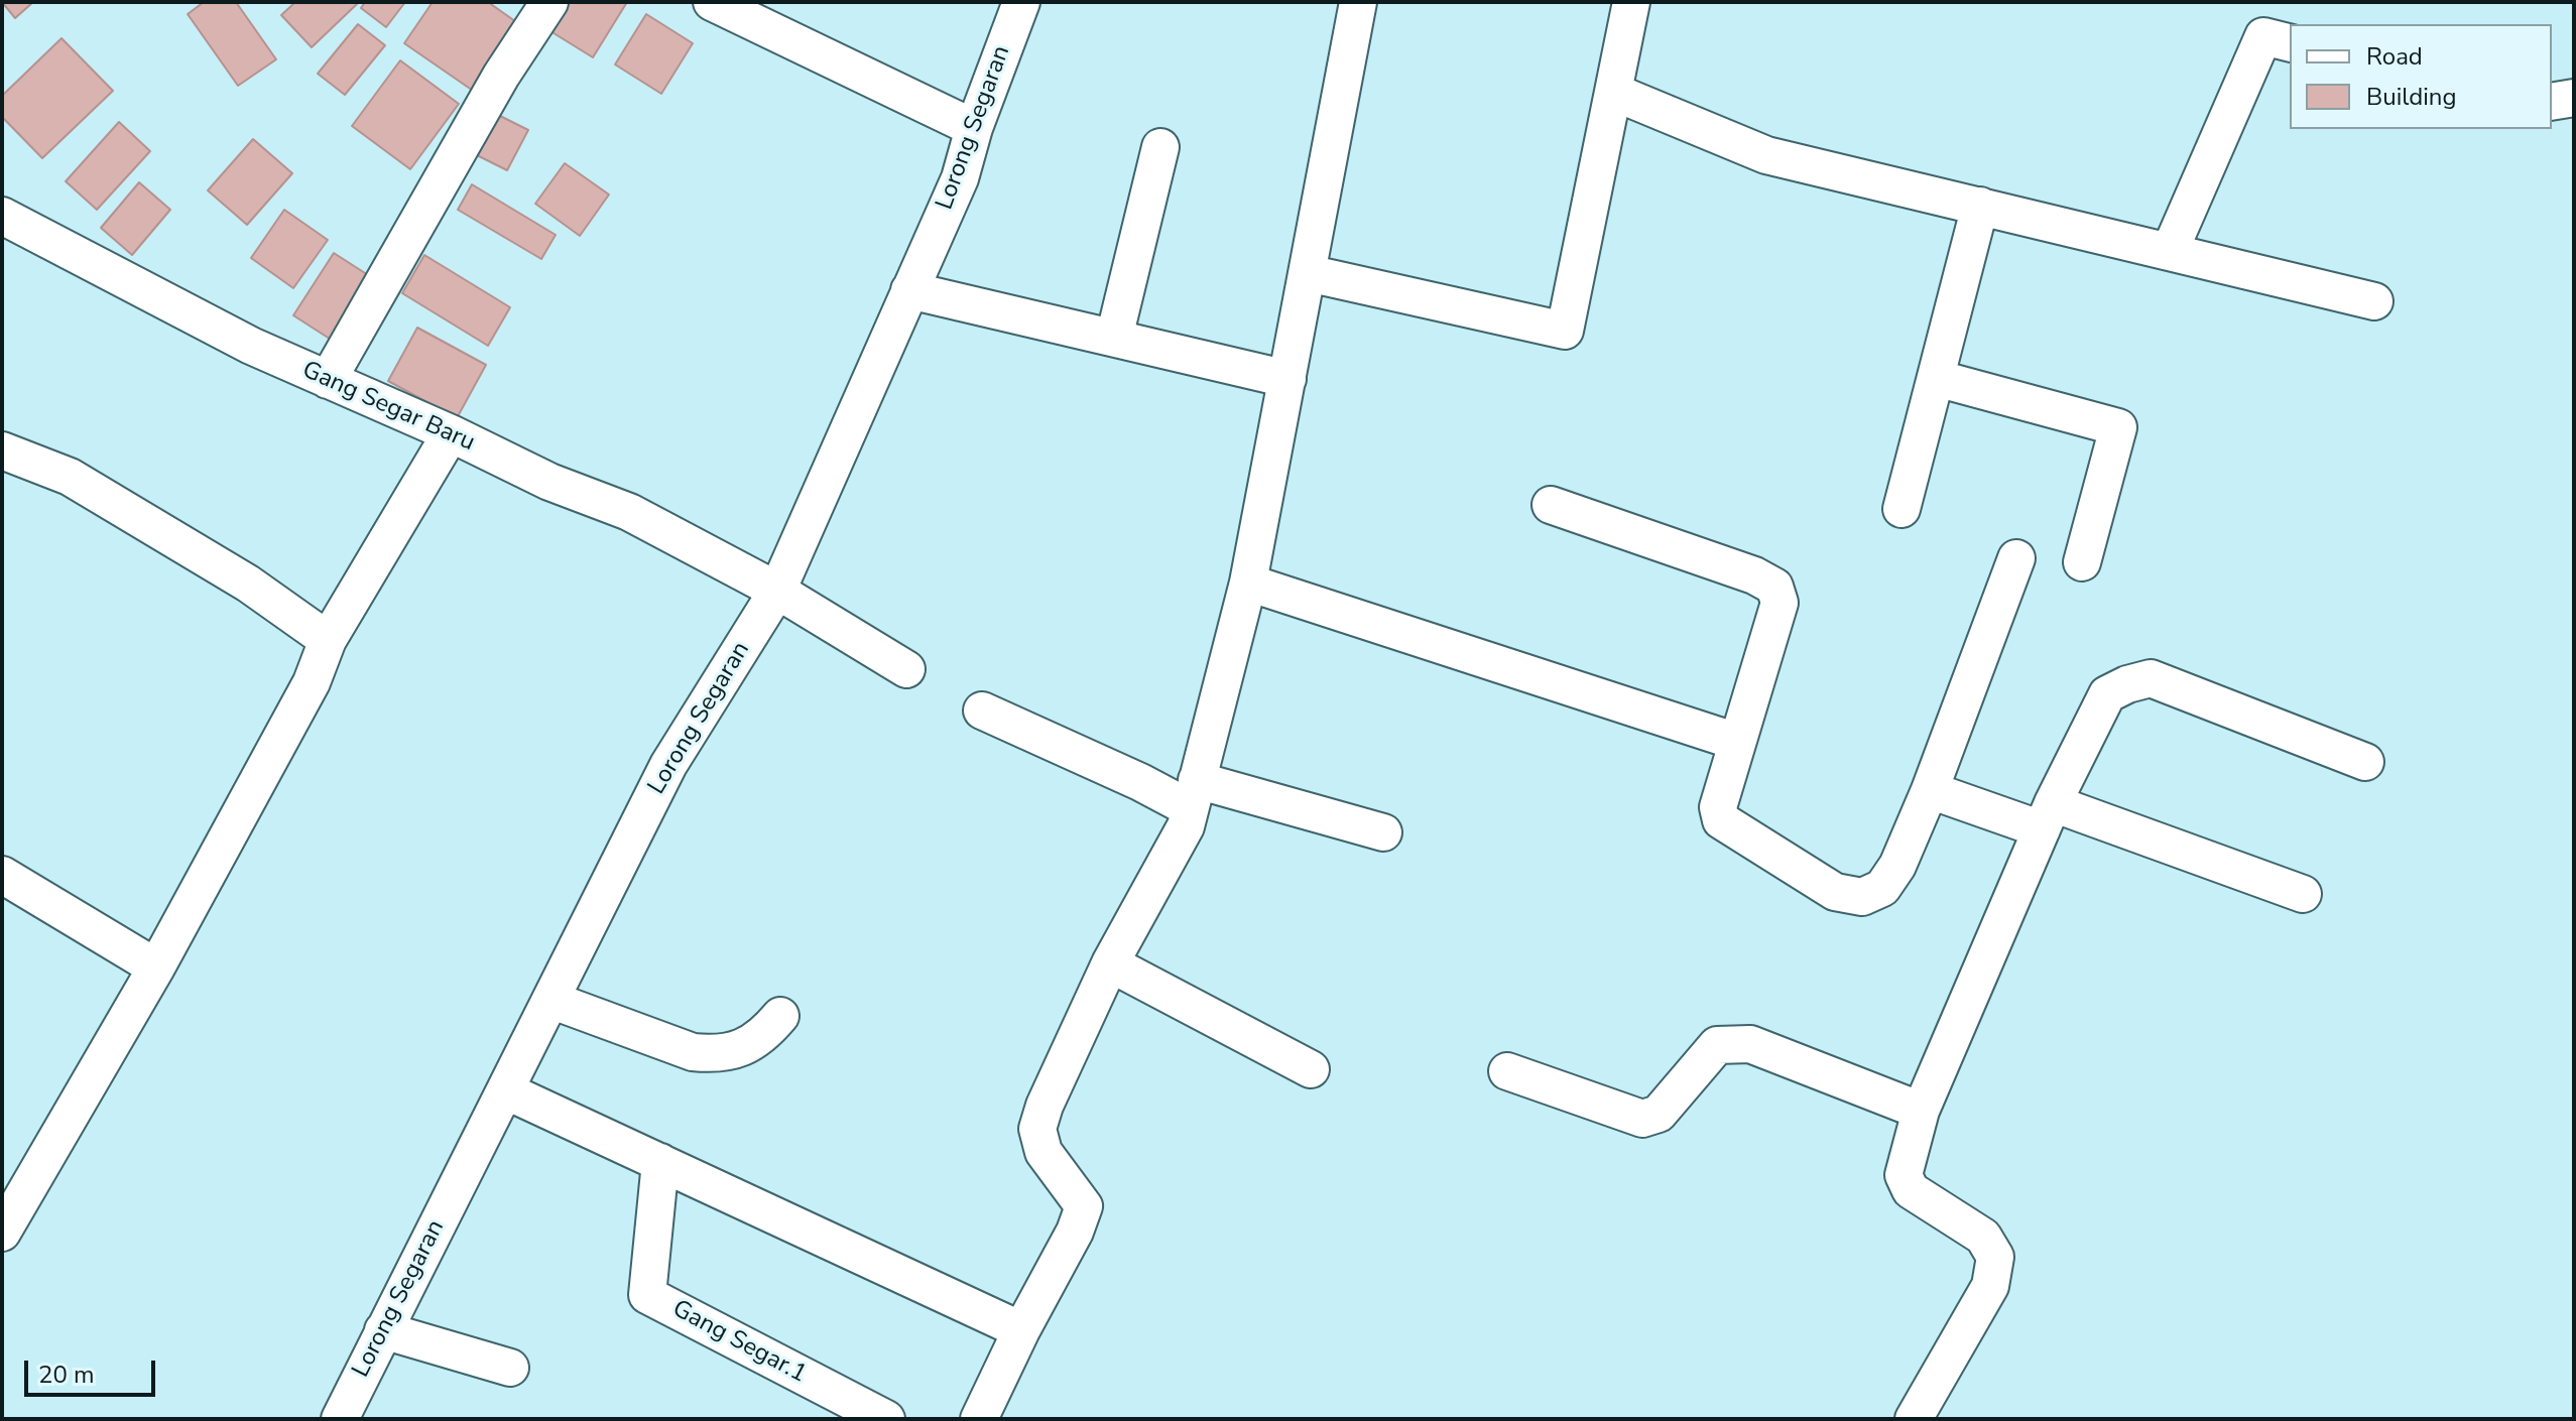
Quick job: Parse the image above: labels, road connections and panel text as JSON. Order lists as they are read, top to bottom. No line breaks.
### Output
{"streets":{"street":["Lorong Segaran","Gang Segar Baru","Gang Segar.1"]},"crossings":[["Lorong Segaran","Gang Segar Baru"]],"legend":["Road","Building"],"scale_bar":"20 m"}
